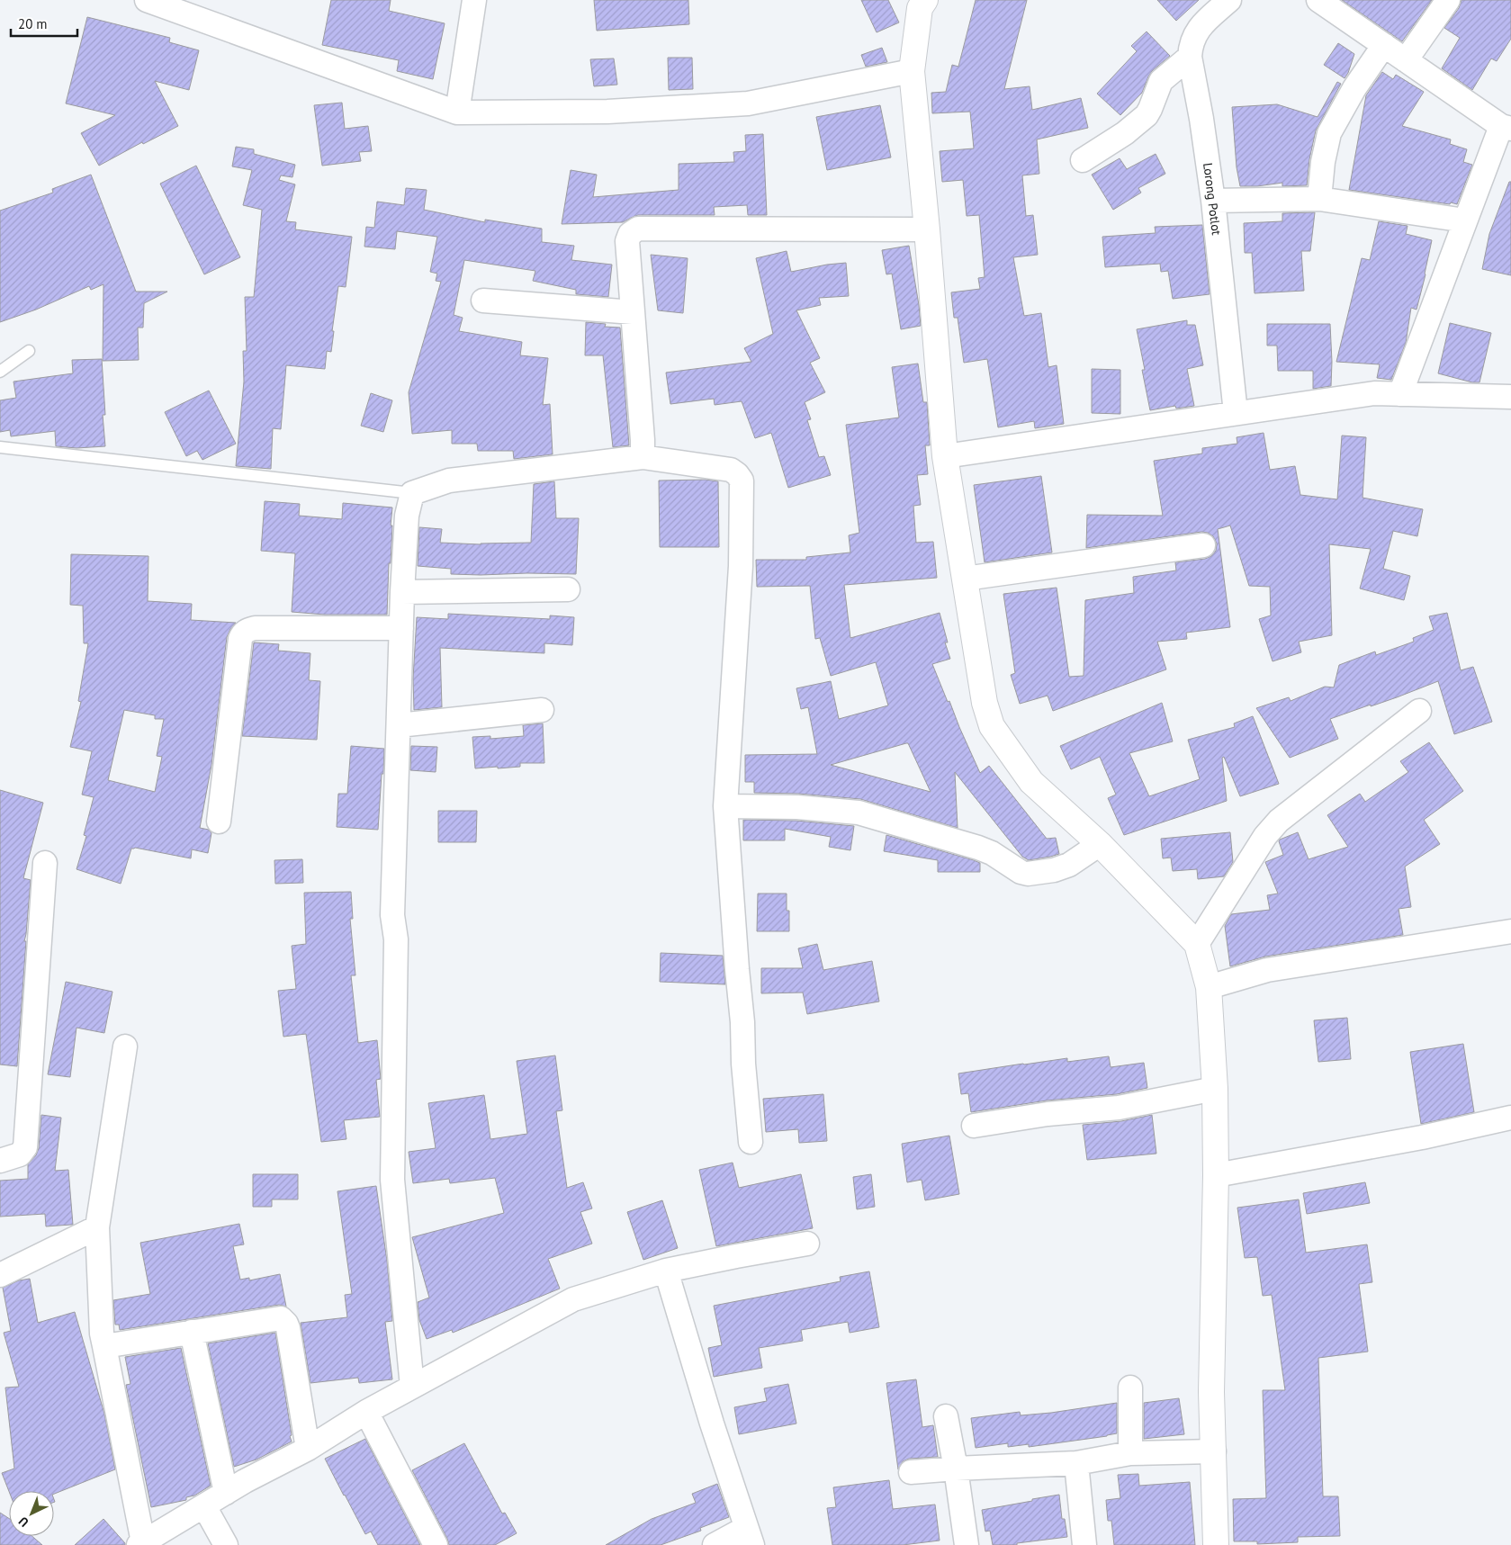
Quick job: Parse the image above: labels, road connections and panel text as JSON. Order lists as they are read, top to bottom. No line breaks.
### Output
{"streets":{"street":["Lorong Potlot"]},"scale_bar":"20 m","north":"bottom left"}
